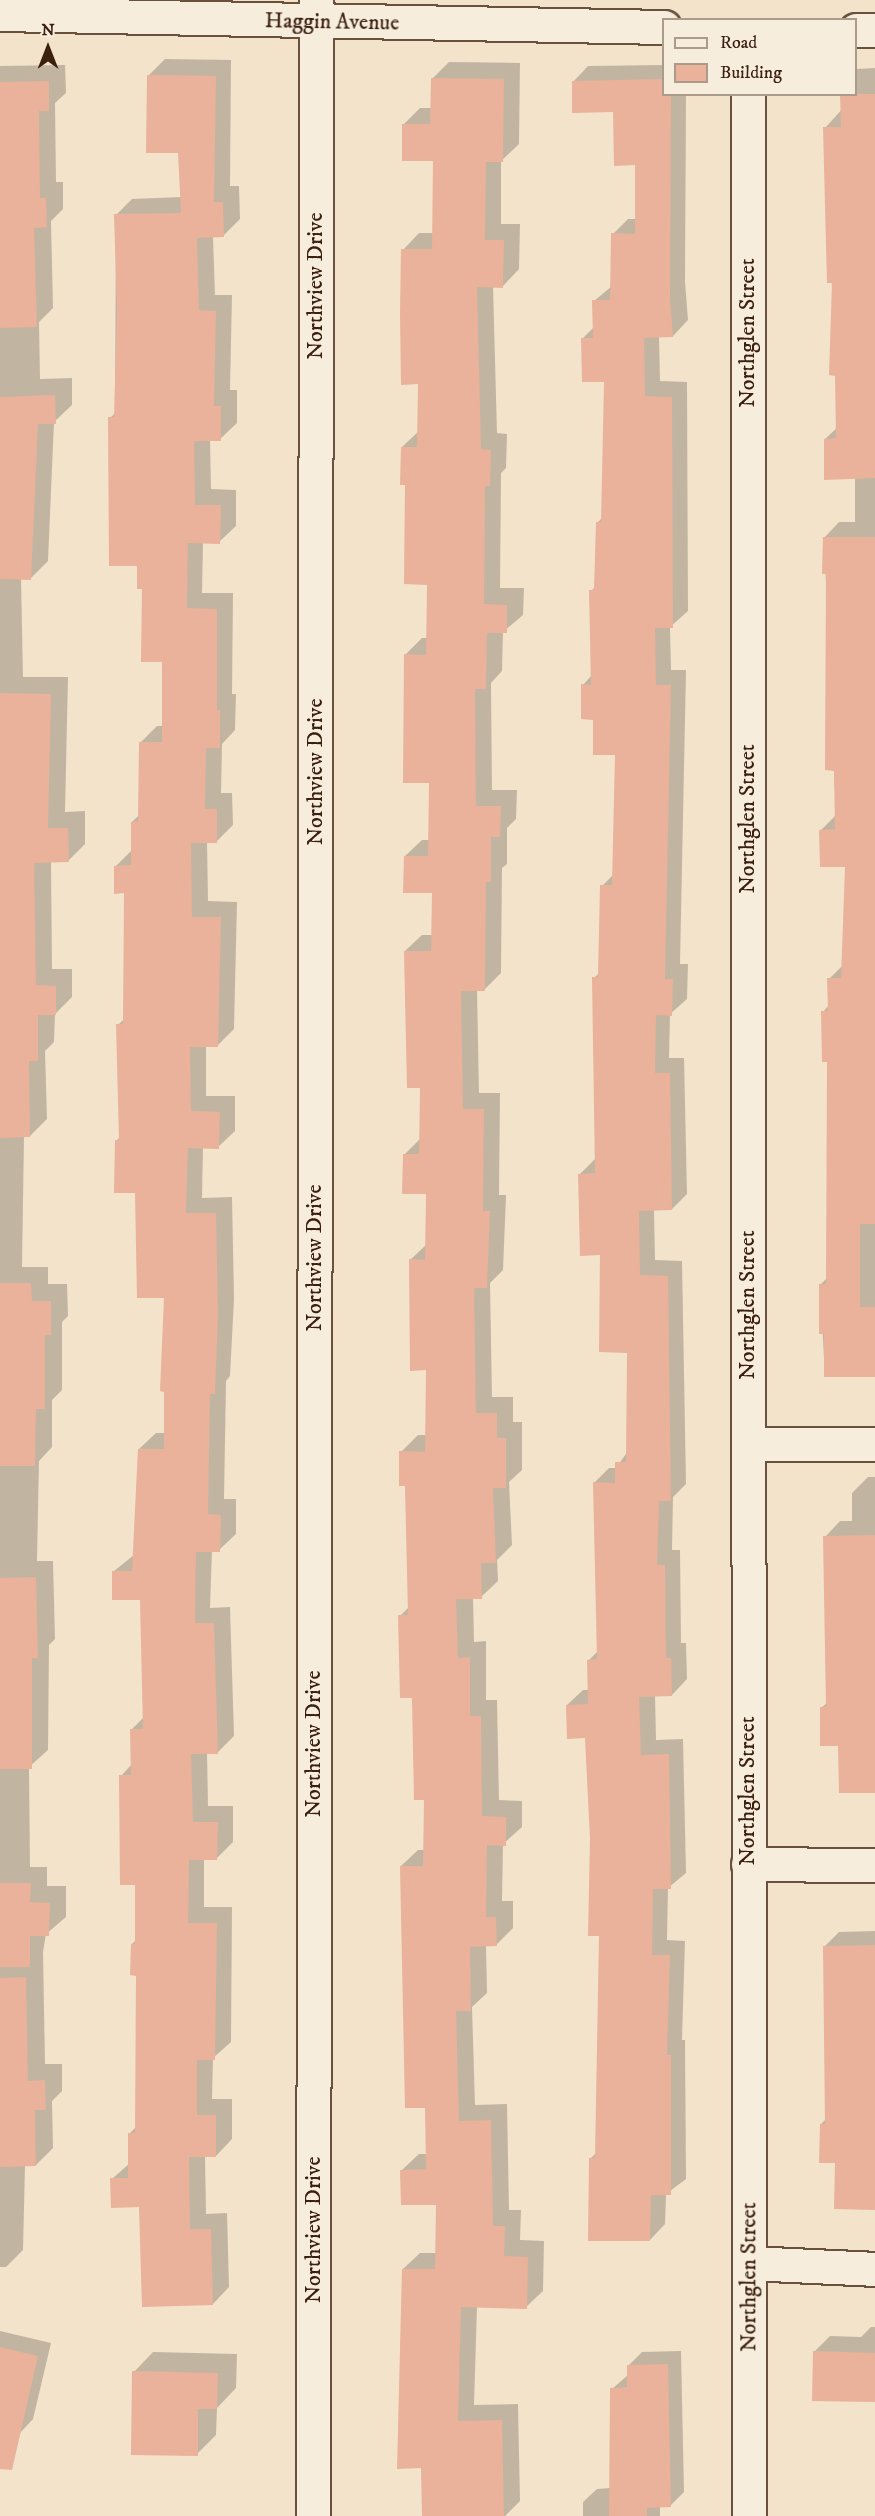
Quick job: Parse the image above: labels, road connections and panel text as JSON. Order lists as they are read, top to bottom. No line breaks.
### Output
{"streets":{"street":["Haggin Avenue","Northview Drive","Northglen Street"]},"crossings":[["Haggin Avenue","Northview Drive"]],"legend":["Road","Building"],"north":"top"}
